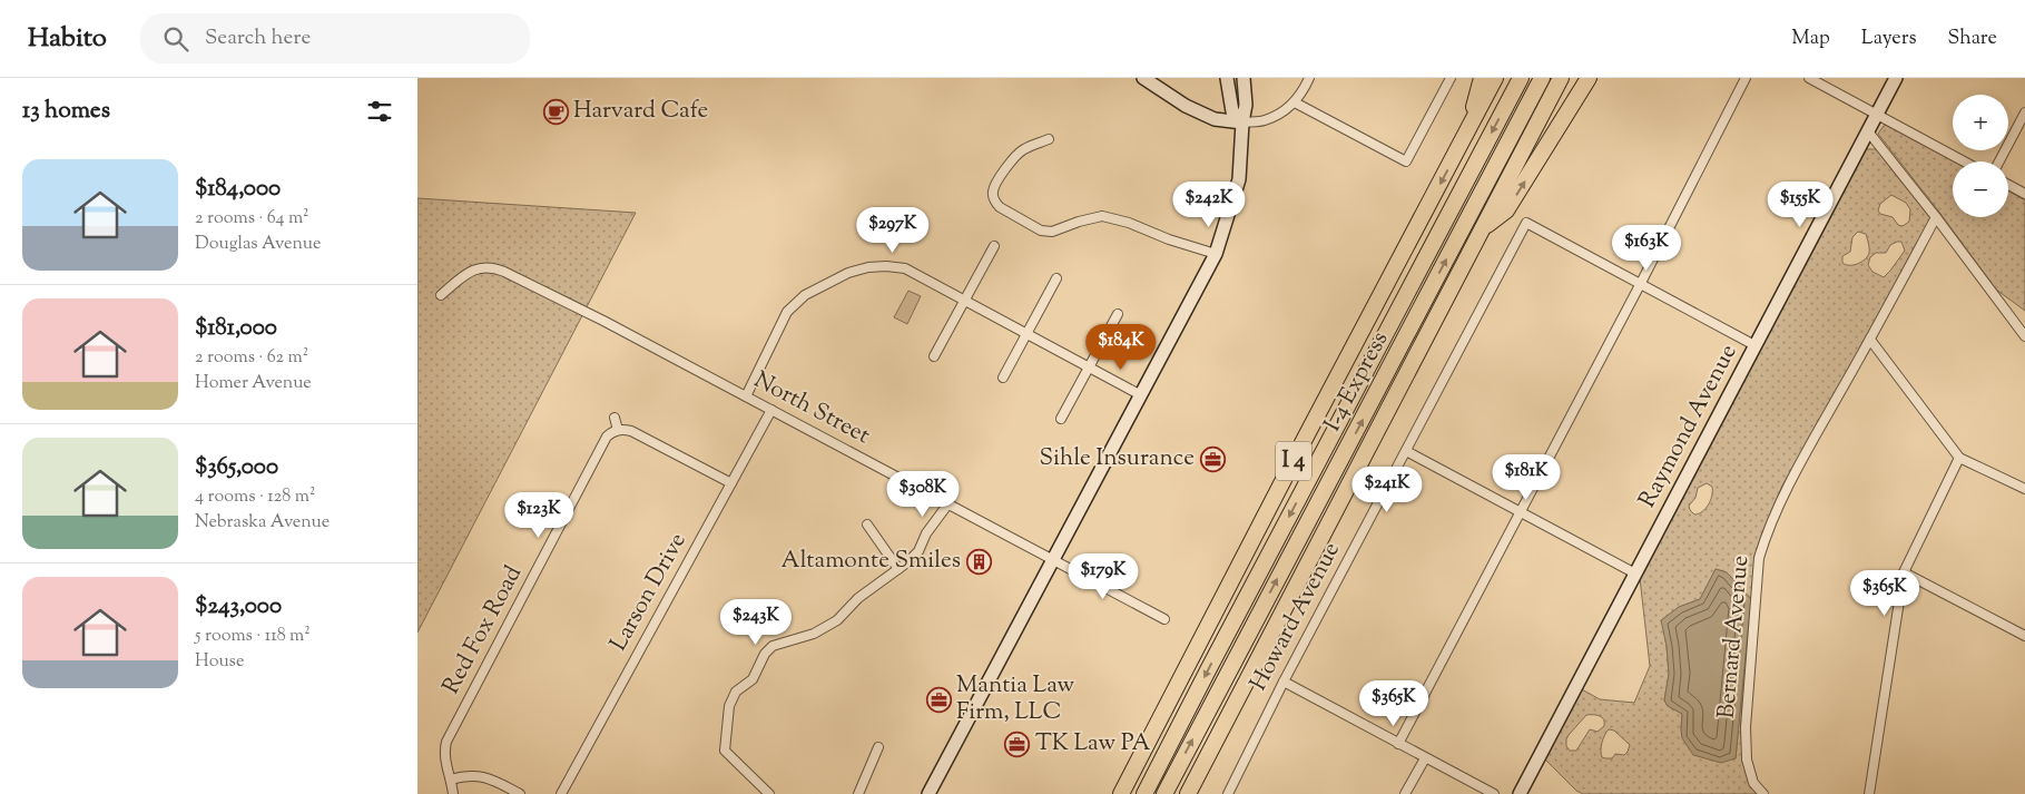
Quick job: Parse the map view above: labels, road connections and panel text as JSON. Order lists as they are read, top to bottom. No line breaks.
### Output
{"streets":{"highway":["I-4 Express","I 4"],"street":["North Street","Raymond Avenue","Larson Drive","Howard Avenue","Red Fox Road","Bernard Avenue"]},"crossings":[["North Street","Larson Drive"]],"places":{"cafe":["Harvard Cafe"],"office":["Sihle Insurance","Mantia Law Firm, LLC","TK Law PA"],"building":["Altamonte Smiles"]},"page":{"header":"Habito","search":"Search here","nav":["Map","Layers","Share"],"heading":"13 homes","map_buttons":["+","−"],"list":[{"name":"$184,000","note":"2 rooms · 64 m² · Douglas Avenue"},{"name":"$181,000","note":"2 rooms · 62 m² · Homer Avenue"},{"name":"$365,000","note":"4 rooms · 128 m² · Nebraska Avenue"},{"name":"$243,000","note":"5 rooms · 118 m² · House"}],"price":["$242K","$155K","$297K","$163K","$184K","$181K","$241K","$308K","$123K","$179K","$365K","$243K","$365K"]}}
